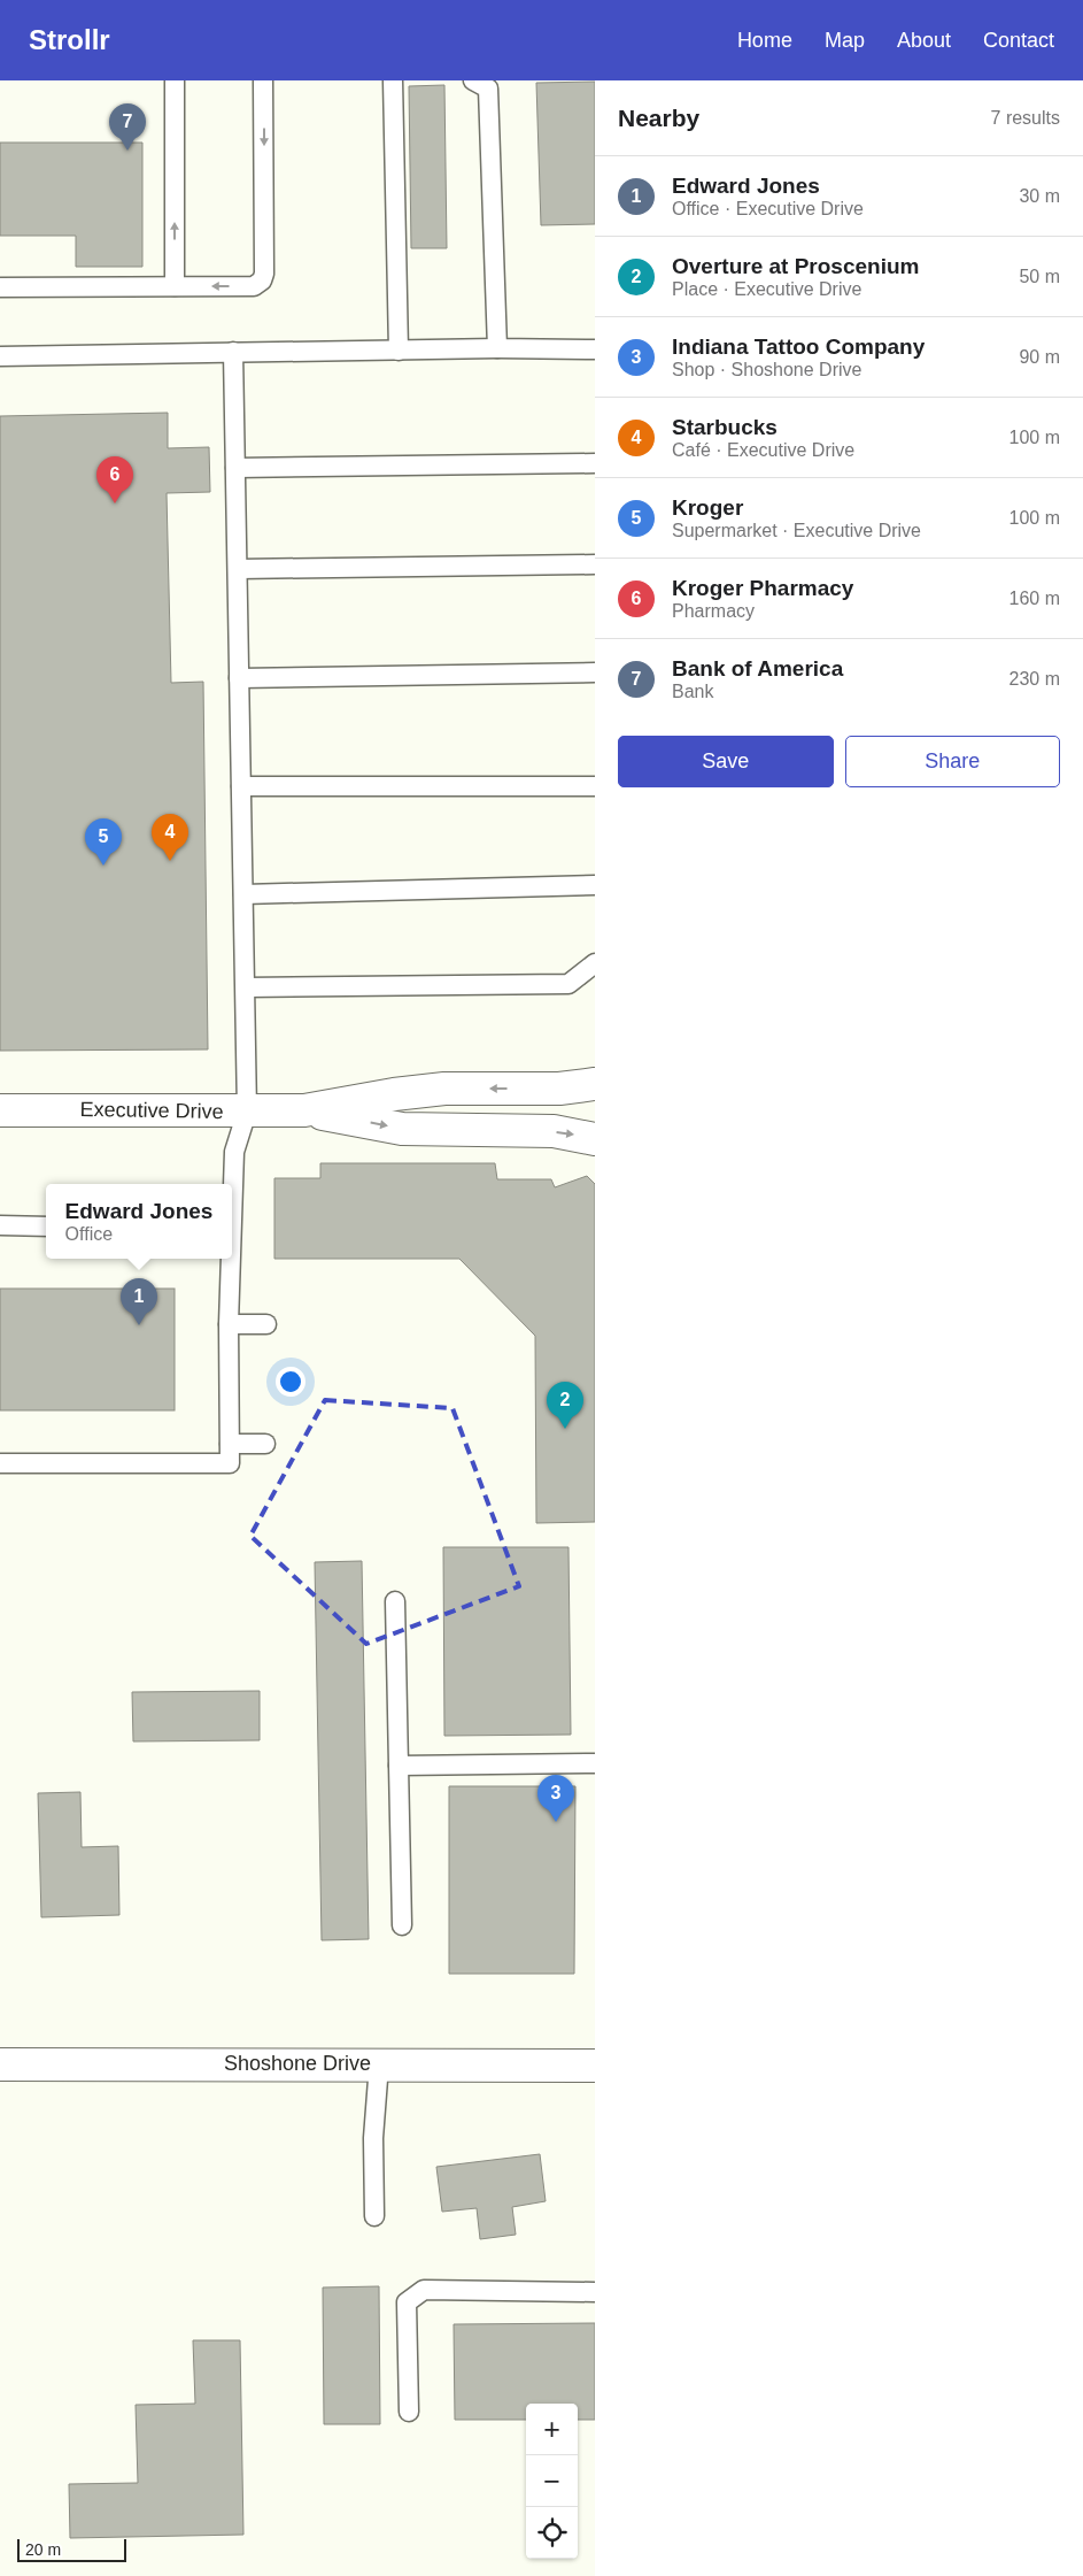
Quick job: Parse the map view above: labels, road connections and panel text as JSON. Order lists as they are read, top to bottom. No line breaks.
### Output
{"streets":{"street":["Executive Drive","Shoshone Drive"]},"scale_bar":"20 m","page":{"header":"Strollr","nav":["Home","Map","About","Contact"],"heading":["Nearby","7 results"],"pins":["7","6","4","5","1","2","3"],"list":[{"mark":"1","name":"Edward Jones","note":"Office · Executive Drive","value":"30 m"},{"mark":"2","name":"Overture at Proscenium","note":"Place · Executive Drive","value":"50 m"},{"mark":"3","name":"Indiana Tattoo Company","note":"Shop · Shoshone Drive","value":"90 m"},{"mark":"4","name":"Starbucks","note":"Café · Executive Drive","value":"100 m"},{"mark":"5","name":"Kroger","note":"Supermarket · Executive Drive","value":"100 m"},{"mark":"6","name":"Kroger Pharmacy","note":"Pharmacy","value":"160 m"},{"mark":"7","name":"Bank of America","note":"Bank","value":"230 m"}],"buttons":["Save","Share"],"popup":["Edward Jones","Office"],"map_buttons":["+","−"],"scale":"20 m"}}
